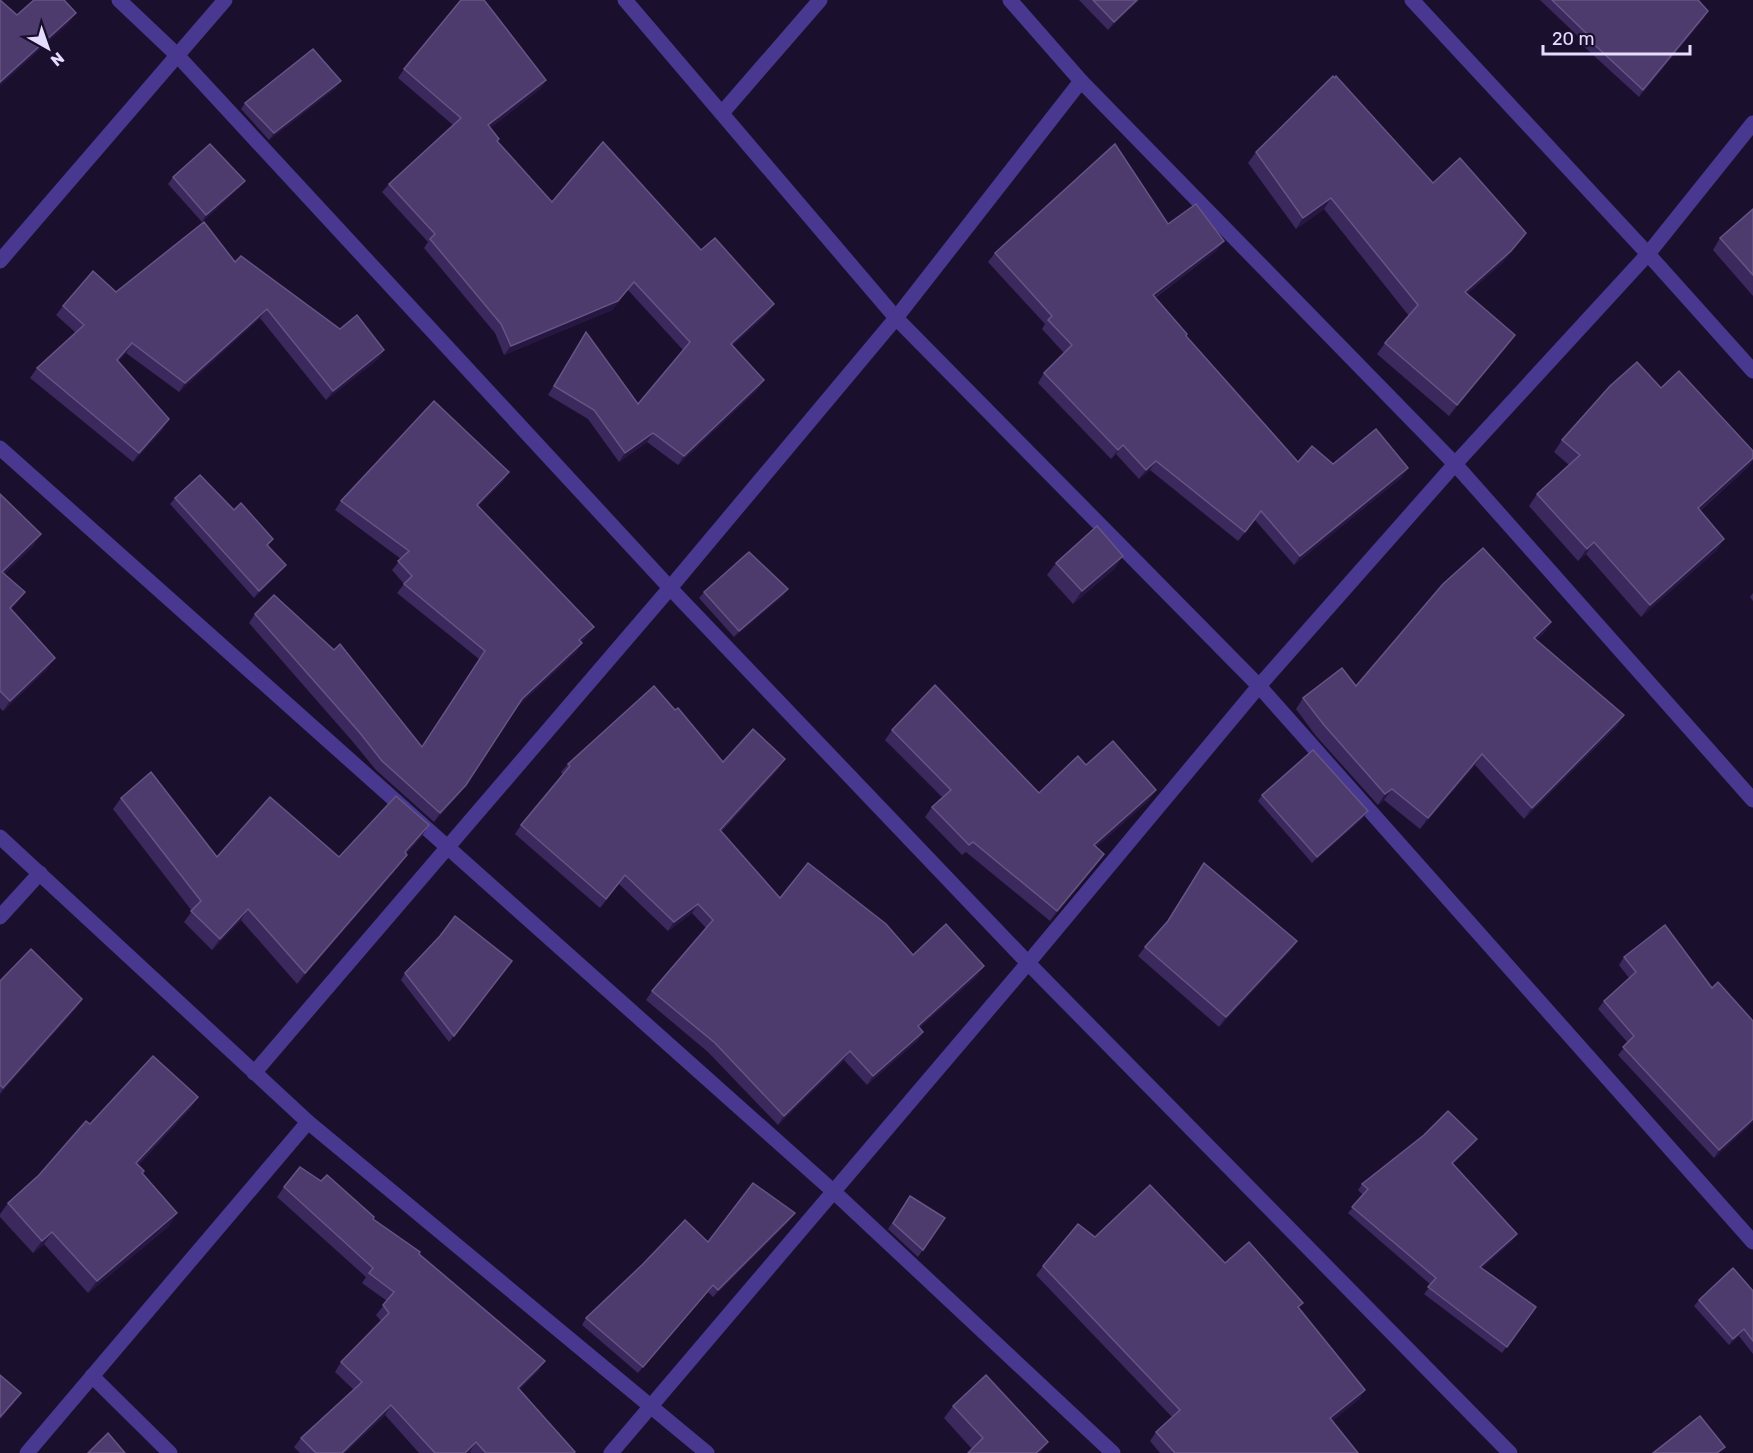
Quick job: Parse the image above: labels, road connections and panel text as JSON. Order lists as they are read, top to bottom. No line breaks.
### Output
{"scale_bar":"20 m","north":"bottom right"}
